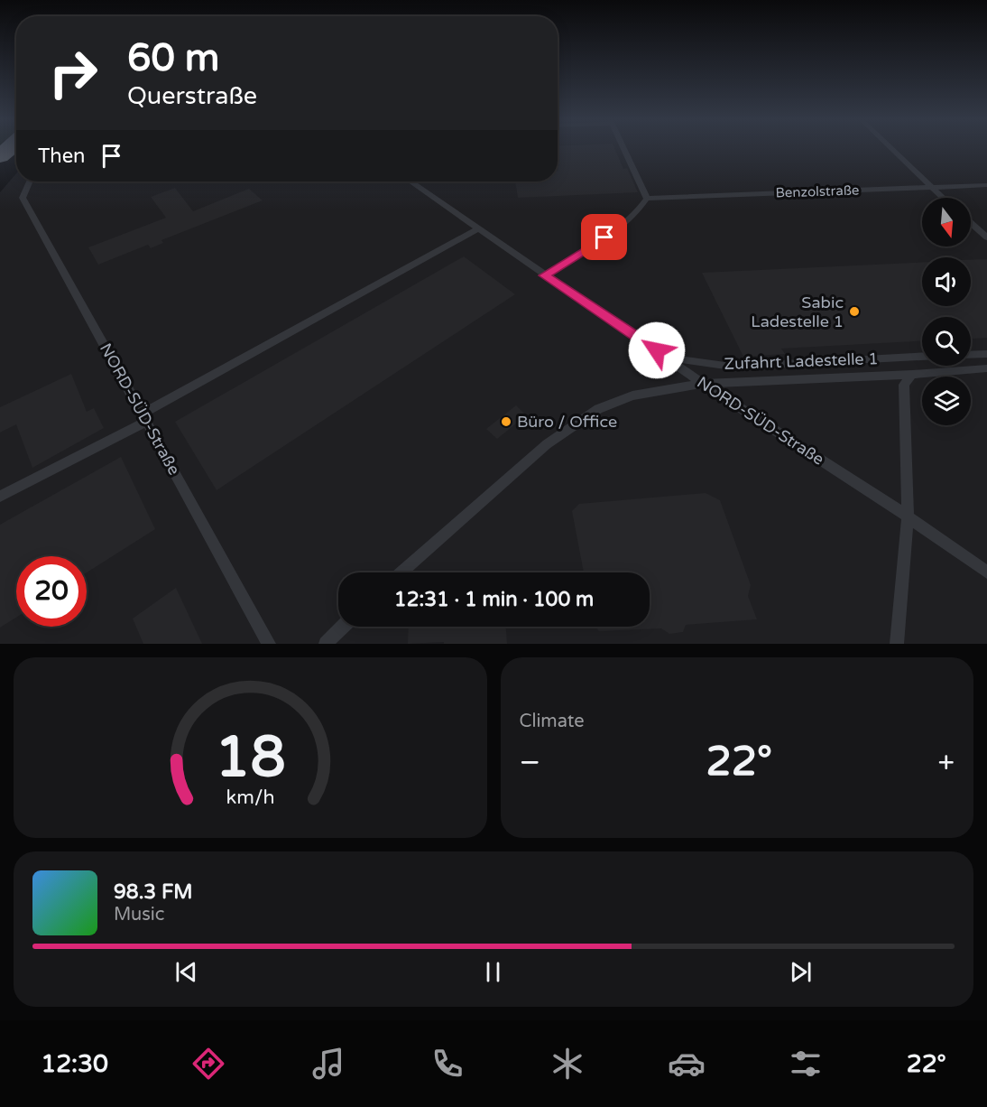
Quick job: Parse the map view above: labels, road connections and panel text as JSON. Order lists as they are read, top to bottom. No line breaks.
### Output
{"streets":{"lane":["Benzolstraße","Zufahrt Ladestelle 1","NORD-SÜD-Straße"]},"crossings":[["Zufahrt Ladestelle 1","NORD-SÜD-Straße"]],"places":["Sabic Ladestelle 1","Büro / Office"],"north":"bottom","page":{"turn":["60 m","Querstraße"],"then":"Then","limit":"20","trip":"12:31 · 1 min · 100 m","tile":"Climate","heat":["−","22°","+"],"song":["98.3 FM","Music"],"tabs":["12:30","22°"],"gauge":["18","km/h"]}}
